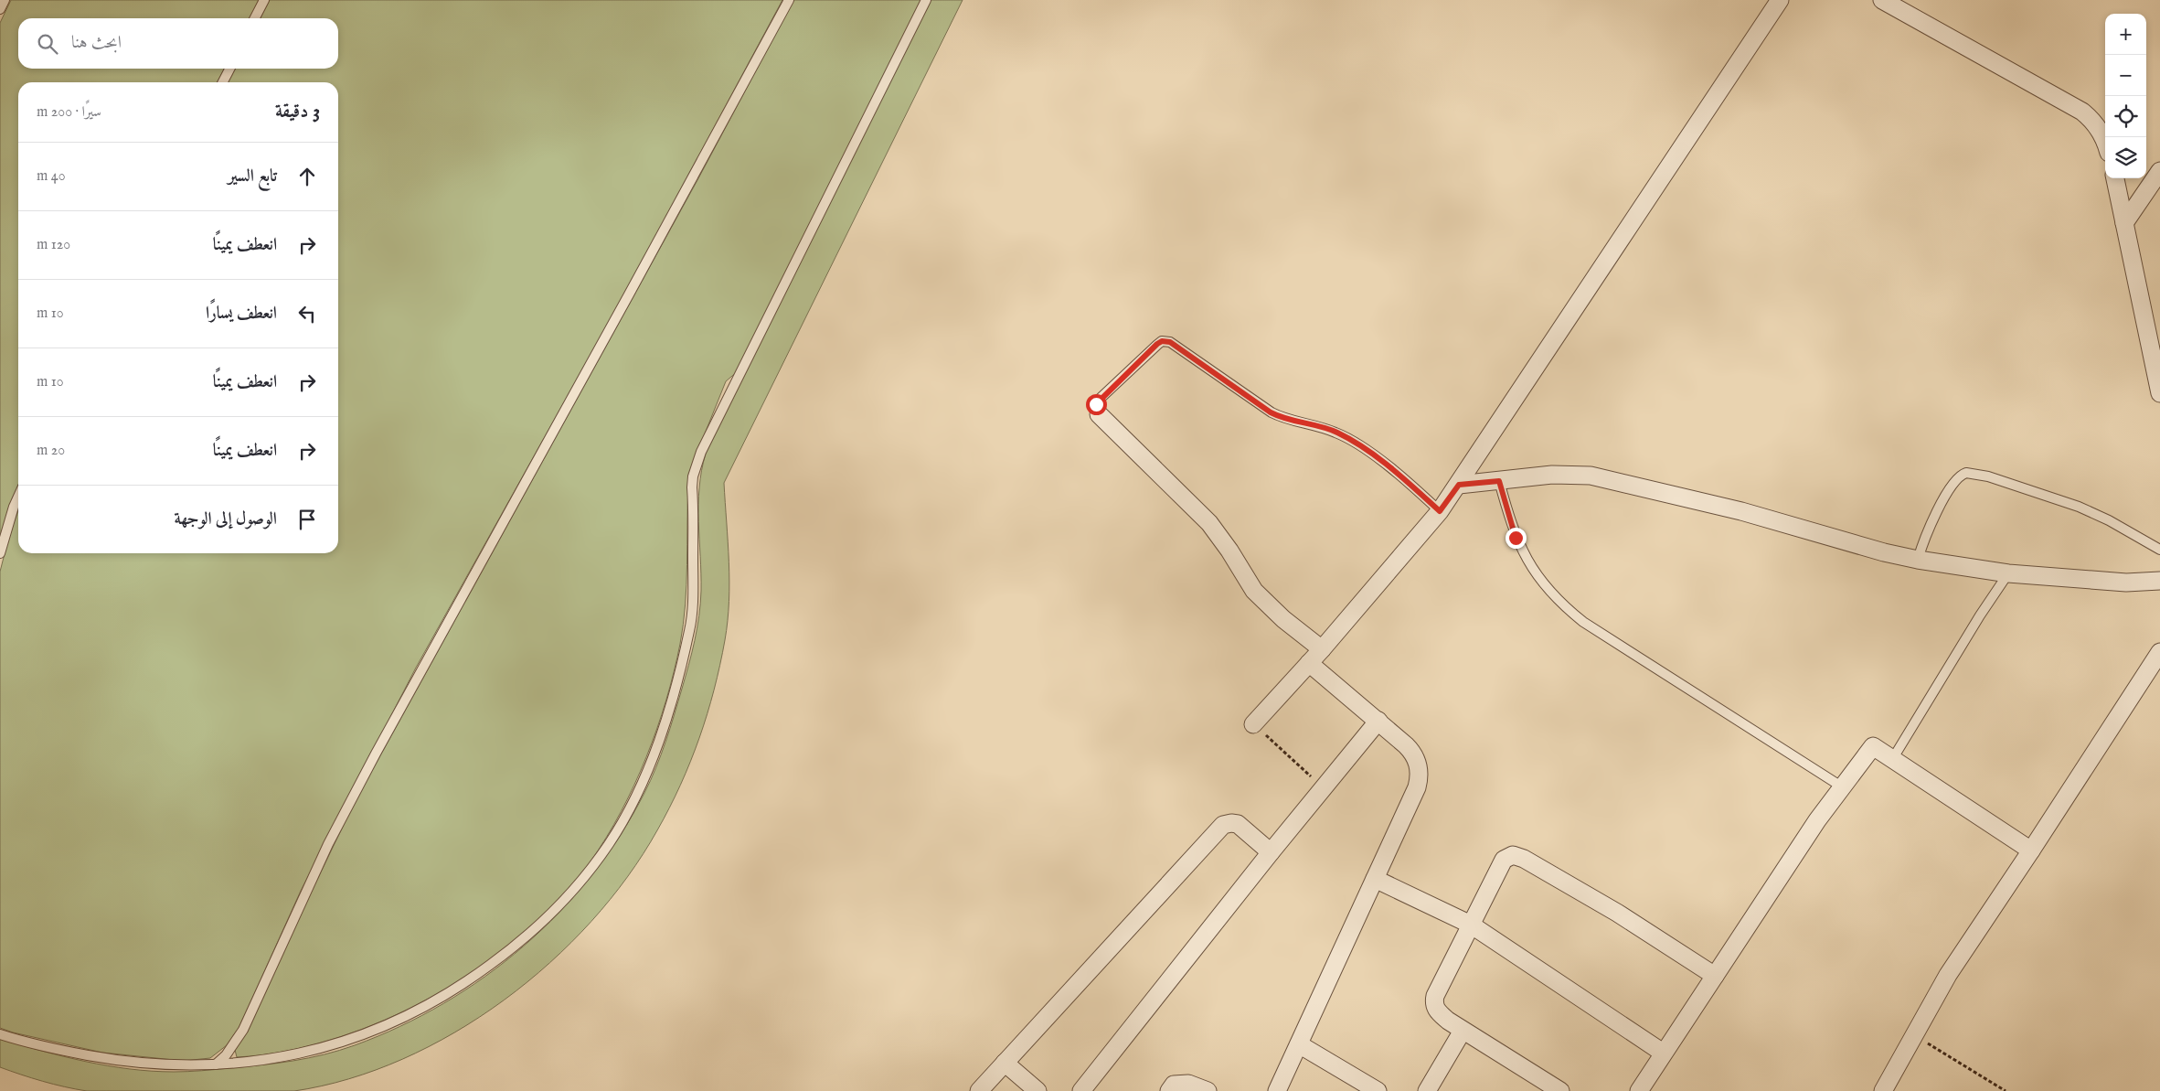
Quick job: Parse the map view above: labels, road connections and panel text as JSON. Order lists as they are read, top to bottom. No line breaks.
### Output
{"page":{"map_buttons":["+","−"],"search":"ابحث هنا","heading":["3 دقيقة","سيرًا · 200 m"],"list":[["تابع السير","40 m"],["انعطف يمينًا","120 m"],["انعطف يسارًا","10 m"],["انعطف يمينًا","10 m"],["انعطف يمينًا","20 m"],"الوصول إلى الوجهة"]}}
